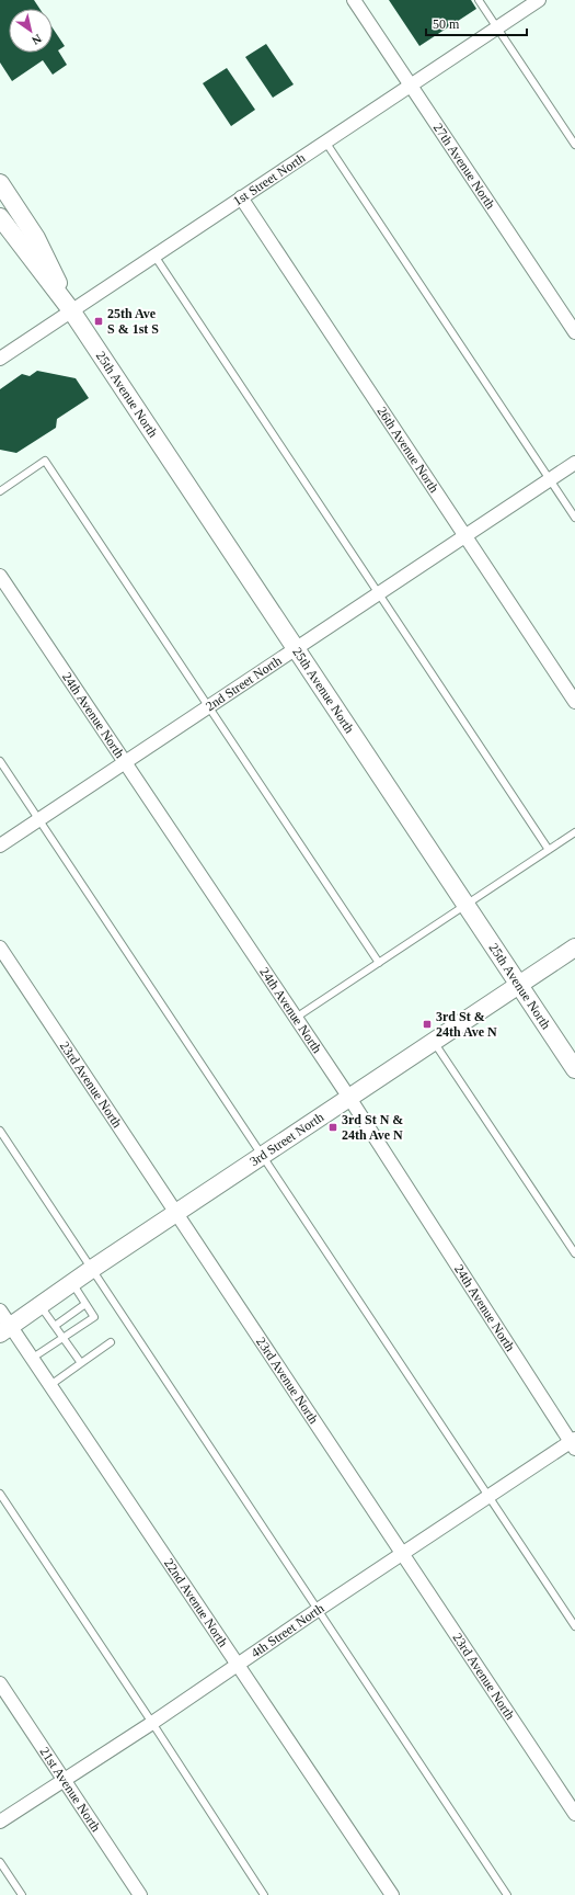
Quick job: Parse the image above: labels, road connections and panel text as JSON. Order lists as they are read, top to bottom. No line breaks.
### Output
{"streets":{"street":["27th Avenue North","1st Street North","25th Avenue North","26th Avenue North","2nd Street North","24th Avenue North","23rd Avenue North","3rd Street North","22nd Avenue North","4th Street North","21st Avenue North"]},"crossings":[["27th Avenue North","1st Street North"],["1st Street North","25th Avenue North"],["1st Street North","26th Avenue North"],["25th Avenue North","2nd Street North"],["25th Avenue North","3rd Street North"],["26th Avenue North","2nd Street North"],["2nd Street North","24th Avenue North"],["24th Avenue North","3rd Street North"],["24th Avenue North","4th Street North"],["23rd Avenue North","3rd Street North"],["23rd Avenue North","4th Street North"],["3rd Street North","22nd Avenue North"],["22nd Avenue North","4th Street North"],["4th Street North","21st Avenue North"]],"places":{"transit":["25th Ave S & 1st S","3rd St & 24th Ave N","3rd St N & 24th Ave N"]},"scale_bar":"50 m","north":"bottom right"}
